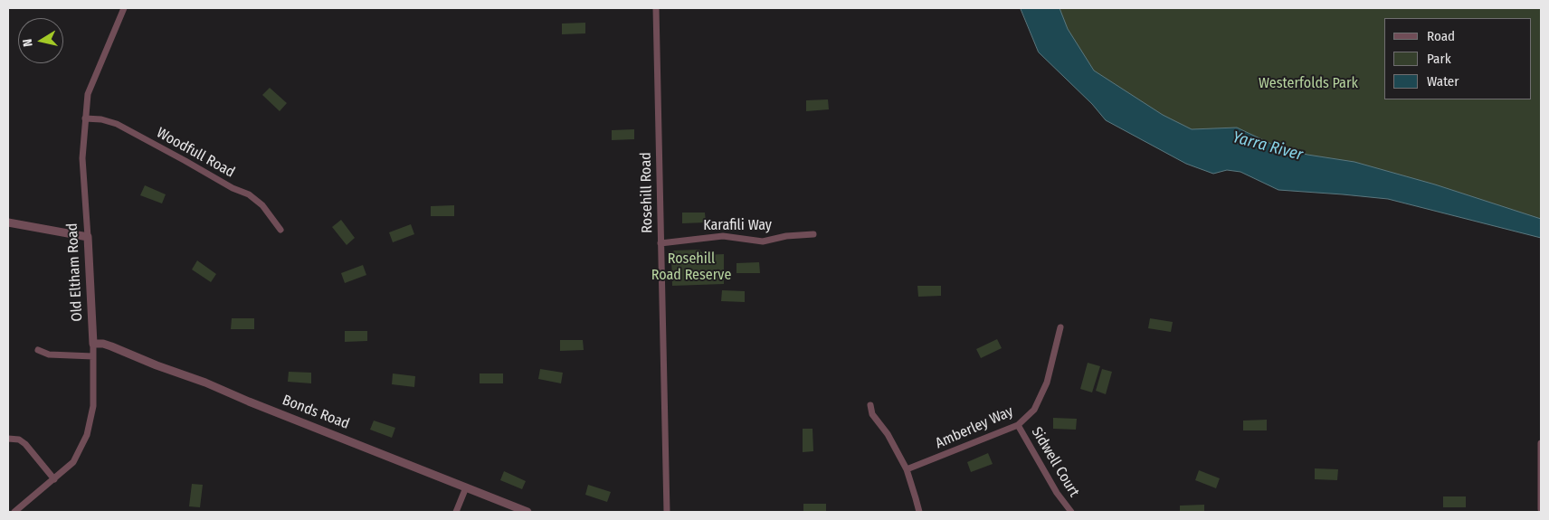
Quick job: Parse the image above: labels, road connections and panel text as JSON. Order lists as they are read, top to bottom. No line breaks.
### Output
{"streets":{"street":["Woodfull Road","Rosehill Road","Karafili Way","Old Eltham Road","Bonds Road","Amberley Way","Sidwell Court"]},"crossings":[["Woodfull Road","Old Eltham Road"],["Rosehill Road","Karafili Way"],["Old Eltham Road","Bonds Road"],["Amberley Way","Sidwell Court"]],"water":["Yarra River"],"parks":["Westerfolds Park","Rosehill Road Reserve"],"legend":["Road","Park","Water"],"north":"left"}
